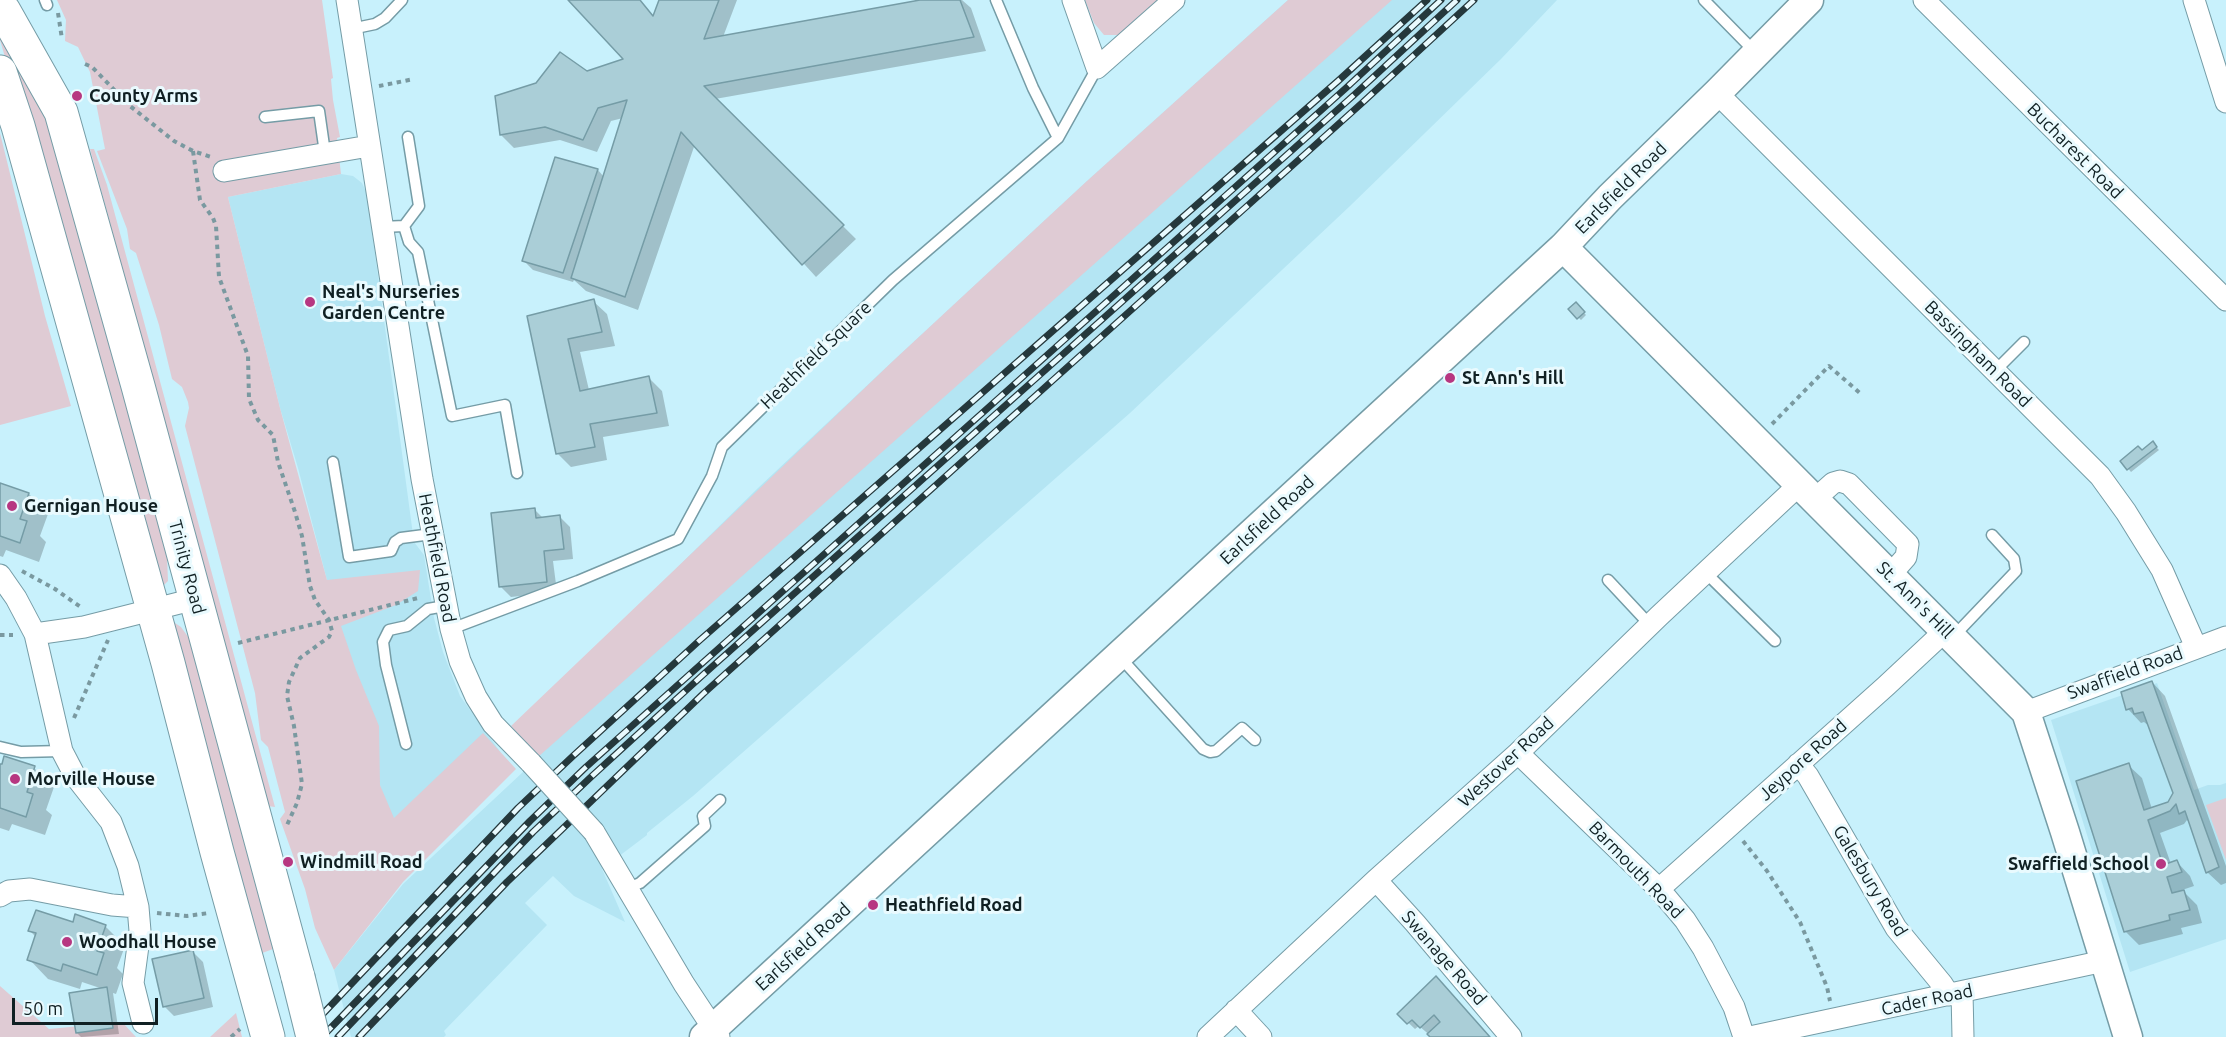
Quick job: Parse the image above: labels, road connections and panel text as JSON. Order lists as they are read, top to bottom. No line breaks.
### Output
{"streets":{"highway":["Trinity Road"],"main road":["Earlsfield Road","St. Ann's Hill"],"street":["Bucharest Road","Bassingham Road","Heathfield Road","Swaffield Road","Jeypore Road","Westover Road","Barmouth Road","Galesbury Road","Swanage Road","Cader Road"],"lane":["Heathfield Square"]},"crossings":[["Earlsfield Road","Bassingham Road"],["Earlsfield Road","Heathfield Road"],["Earlsfield Road","St. Ann's Hill"],["Bassingham Road","Swaffield Road"],["Heathfield Square","Heathfield Road"],["St. Ann's Hill","Swaffield Road"],["St. Ann's Hill","Jeypore Road"],["St. Ann's Hill","Westover Road"],["St. Ann's Hill","Cader Road"],["Jeypore Road","Barmouth Road"],["Jeypore Road","Galesbury Road"],["Westover Road","Barmouth Road"],["Westover Road","Swanage Road"],["Galesbury Road","Cader Road"]],"places":["County Arms","Neal's Nurseries Garden Centre","St Ann's Hill","Gernigan House","Morville House","Windmill Road","Swaffield School","Heathfield Road","Woodhall House"],"scale_bar":"50 m"}
